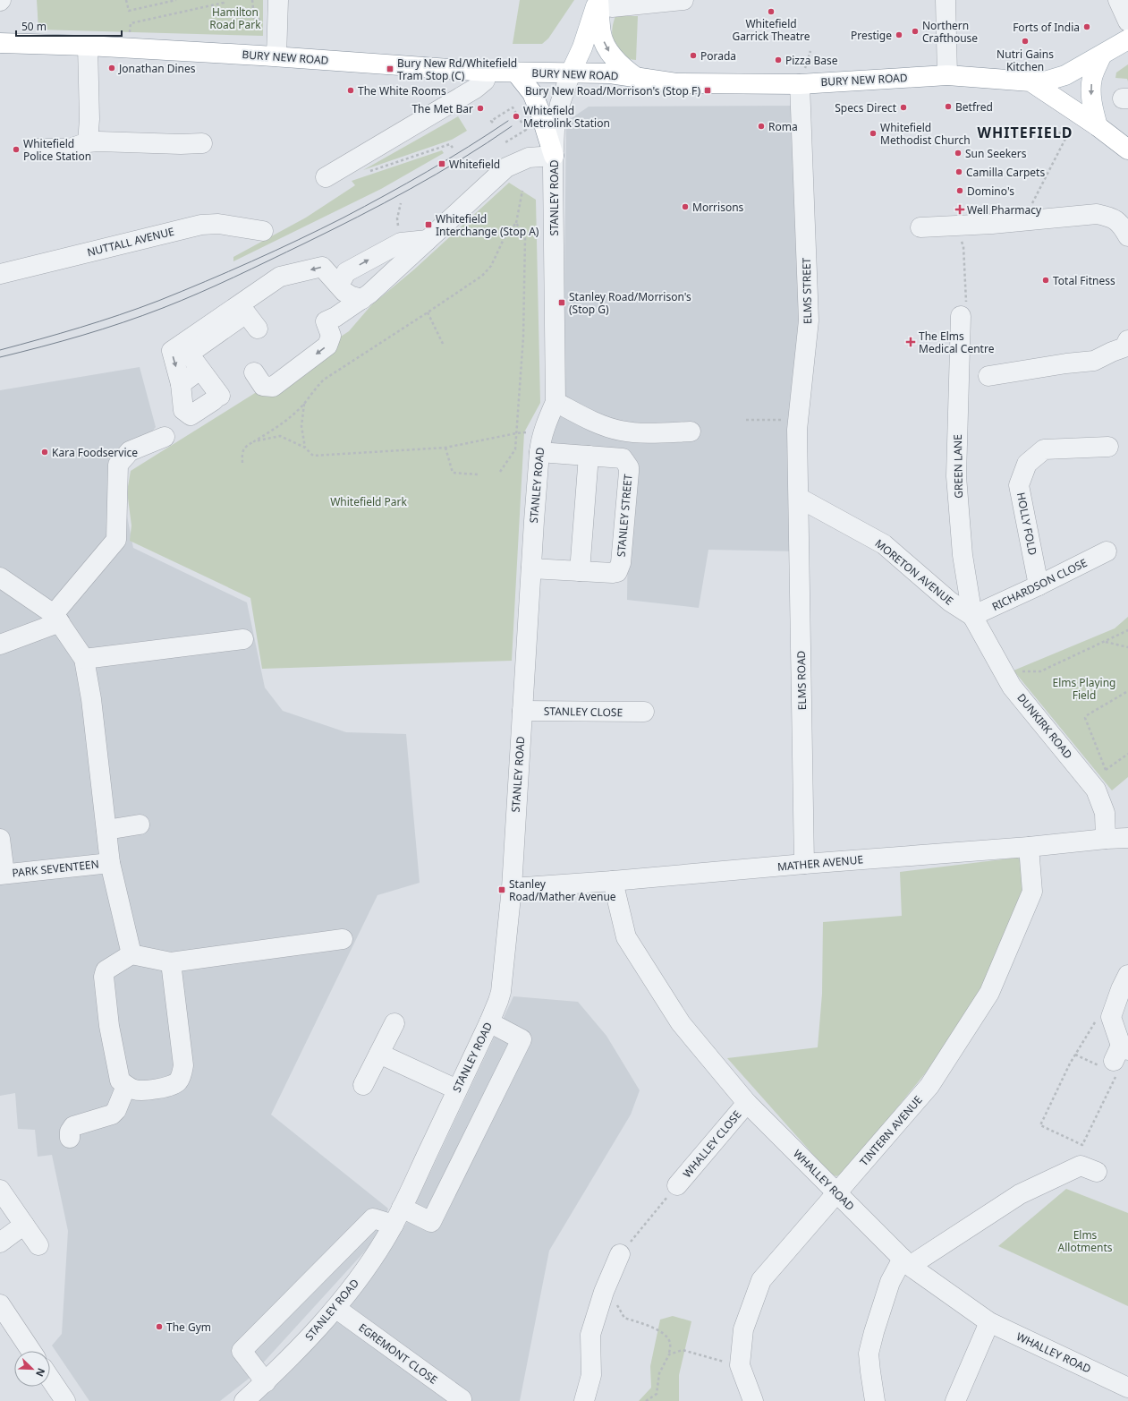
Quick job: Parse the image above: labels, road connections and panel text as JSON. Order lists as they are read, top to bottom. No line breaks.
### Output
{"streets":{"main road":["BURY NEW ROAD"],"street":["STANLEY ROAD","NUTTALL AVENUE","ELMS STREET","GREEN LANE","STANLEY STREET","HOLLY FOLD","MORETON AVENUE","RICHARDSON CLOSE","ELMS ROAD","STANLEY CLOSE","DUNKIRK ROAD","MATHER AVENUE","PARK SEVENTEEN","TINTERN AVENUE","WHALLEY CLOSE","WHALLEY ROAD","EGREMONT CLOSE"]},"crossings":[["BURY NEW ROAD","STANLEY ROAD"],["BURY NEW ROAD","ELMS STREET"],["STANLEY ROAD","STANLEY STREET"],["STANLEY ROAD","STANLEY CLOSE"],["STANLEY ROAD","MATHER AVENUE"],["STANLEY ROAD","EGREMONT CLOSE"],["ELMS STREET","MORETON AVENUE"],["ELMS STREET","ELMS ROAD"],["GREEN LANE","MORETON AVENUE"],["GREEN LANE","RICHARDSON CLOSE"],["GREEN LANE","DUNKIRK ROAD"],["HOLLY FOLD","RICHARDSON CLOSE"],["MORETON AVENUE","RICHARDSON CLOSE"],["MORETON AVENUE","ELMS ROAD"],["MORETON AVENUE","DUNKIRK ROAD"],["RICHARDSON CLOSE","DUNKIRK ROAD"],["ELMS ROAD","MATHER AVENUE"],["DUNKIRK ROAD","MATHER AVENUE"],["MATHER AVENUE","TINTERN AVENUE"],["MATHER AVENUE","WHALLEY ROAD"],["TINTERN AVENUE","WHALLEY ROAD"],["WHALLEY CLOSE","WHALLEY ROAD"]],"districts":["WHITEFIELD"],"parks":["Hamilton Road Park","Whitefield Park","Elms Playing Field","Elms Allotments"],"places":{"other":["Whitefield Garrick Theatre","Forts of India","Northern Crafthouse","Prestige","Nutri Gains Kitchen","Porada","Pizza Base","Jonathan Dines","The White Rooms","Betfred","Specs Direct","The Met Bar","Whitefield Metrolink Station","Roma","Whitefield Methodist Church","Whitefield Police Station","Sun Seekers","Camilla Carpets","Domino's","Morrisons","Total Fitness","Kara Foodservice","The Gym"],"transit":["Bury New Rd/Whitefield Tram Stop (C)","Bury New Road/Morrison's (Stop F)","Whitefield","Whitefield Interchange (Stop A)","Stanley Road/Morrison's (Stop G)","Stanley Road/Mather Avenue"],"health":["Well Pharmacy","The Elms Medical Centre"]},"scale_bar":"50 m","north":"bottom right"}
